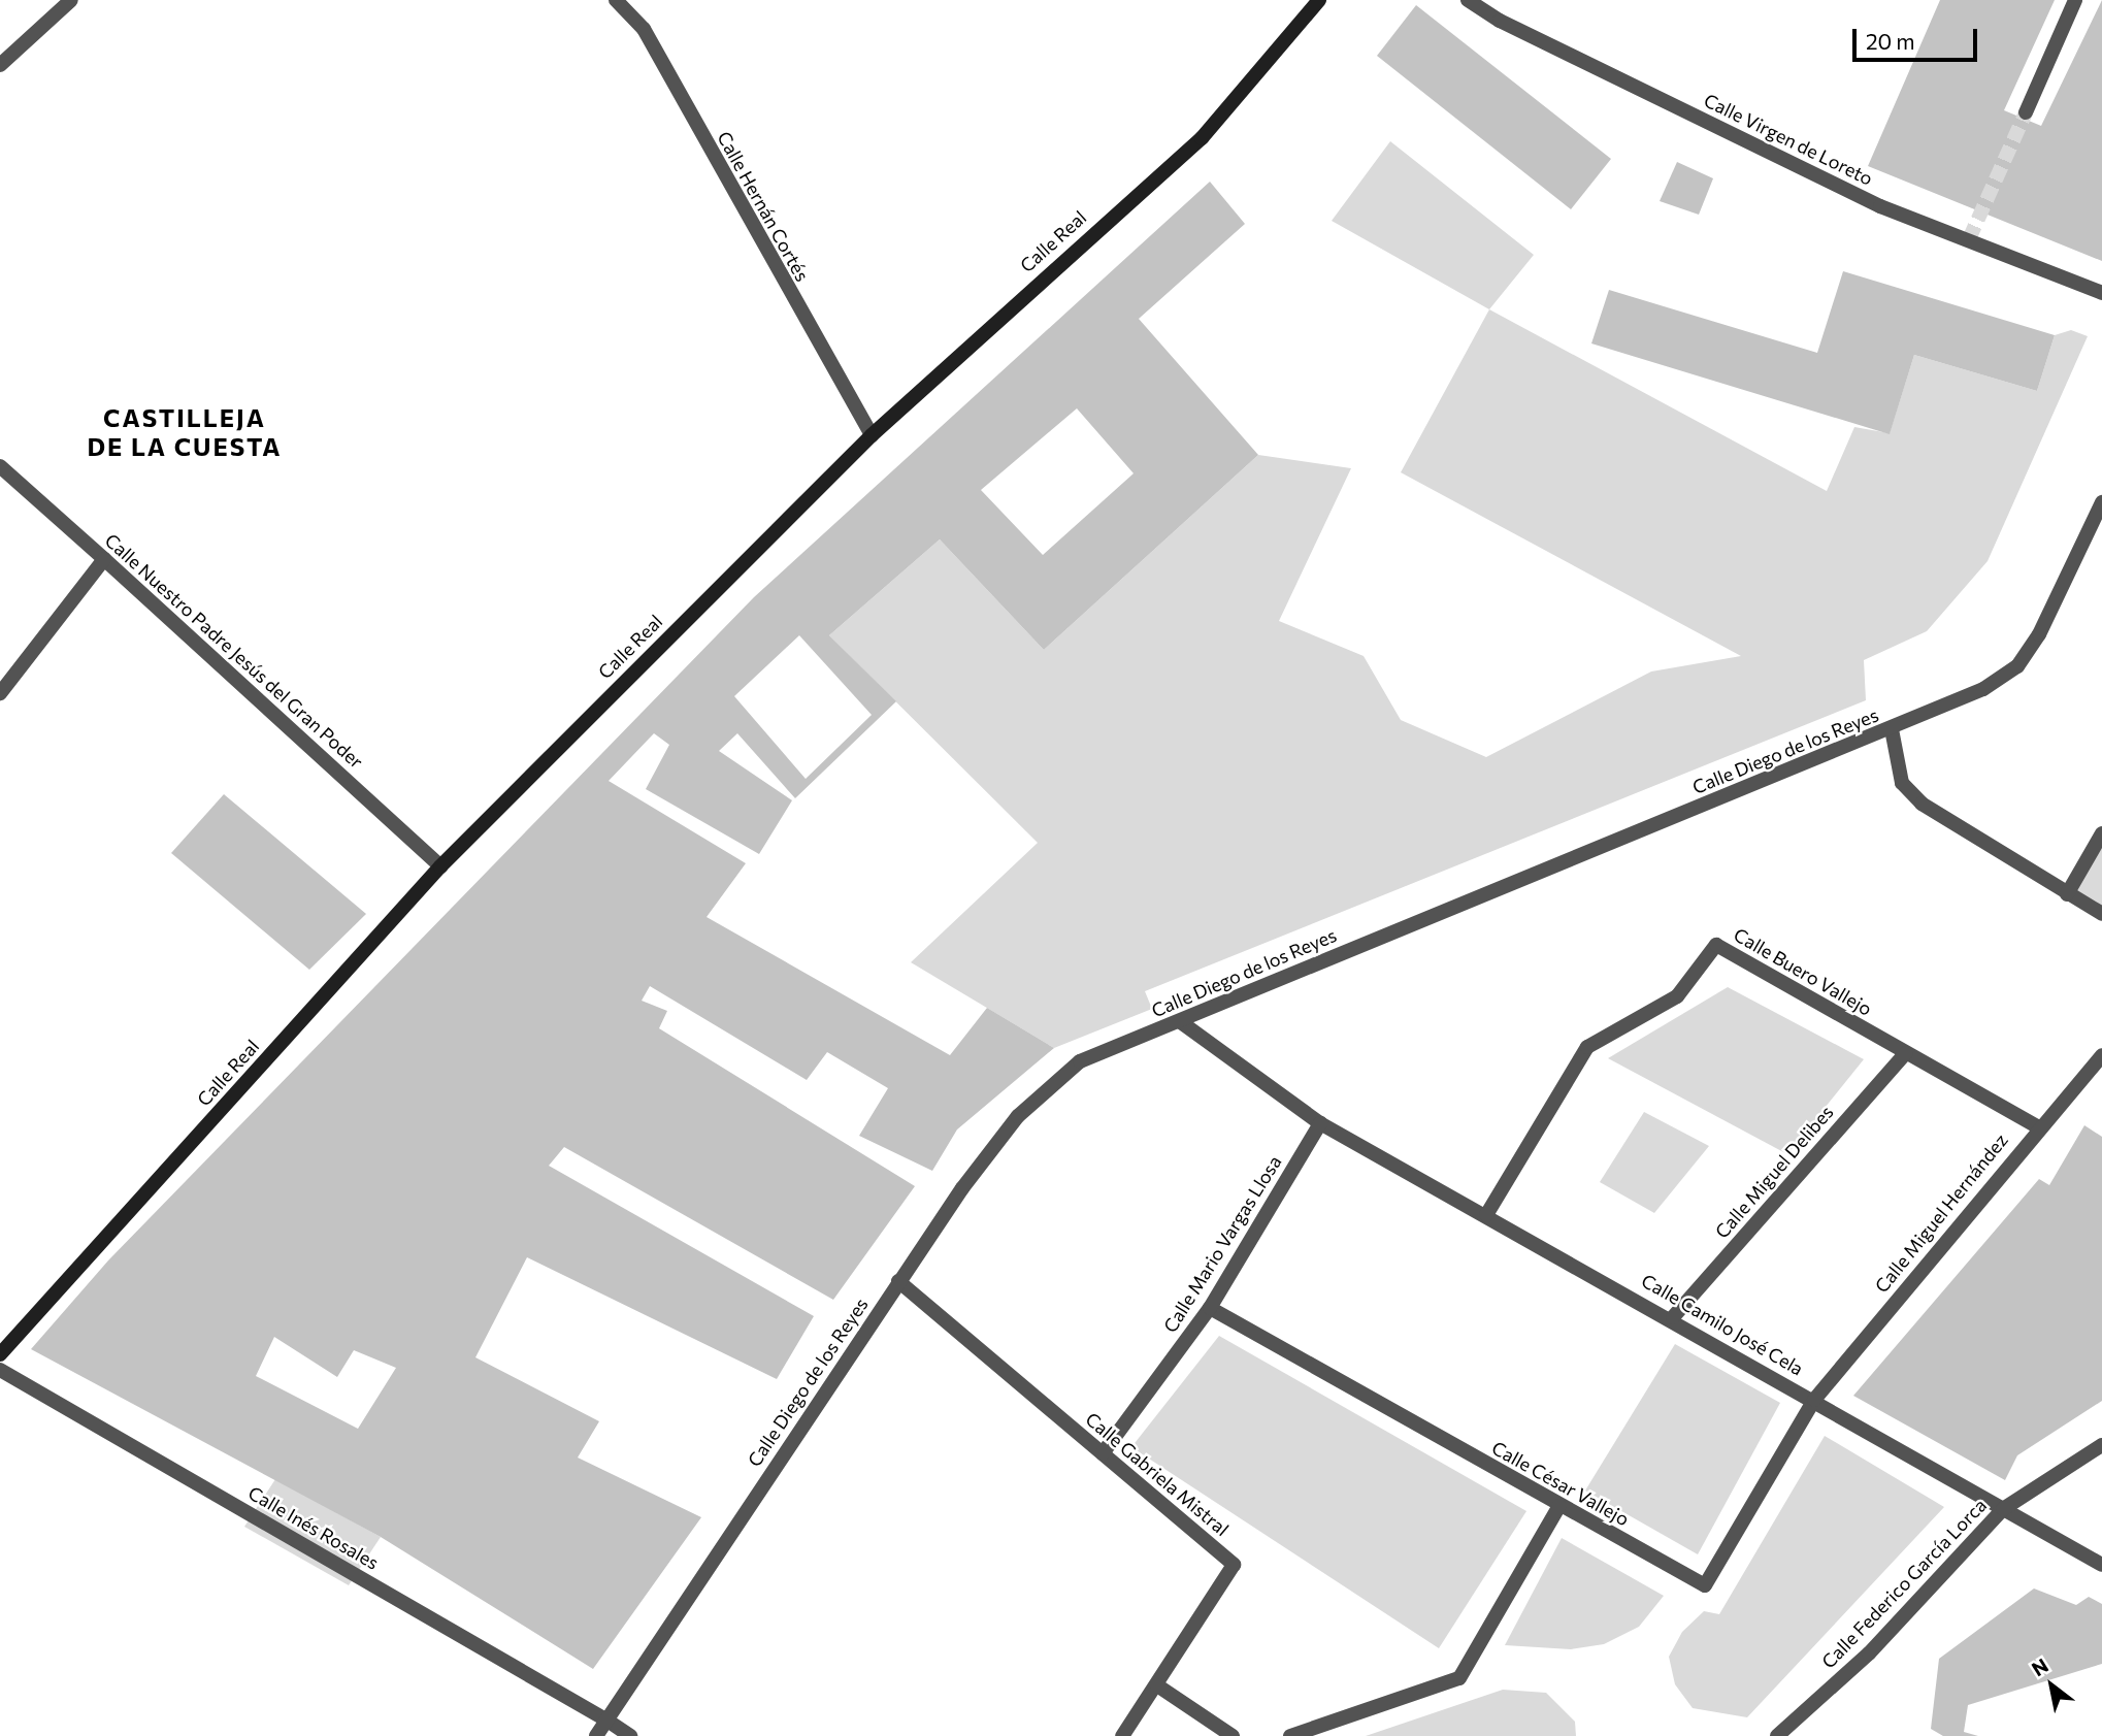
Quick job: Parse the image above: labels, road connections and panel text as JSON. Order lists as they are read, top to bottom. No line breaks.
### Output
{"streets":{"main road":["Calle Real"],"street":["Calle Virgen de Loreto","Calle Hernán Cortés","Calle Nuestro Padre Jesús del Gran Poder","Calle Diego de los Reyes","Calle Buero Vallejo","Calle Miguel Delibes","Calle Miguel Hernández","Calle Mario Vargas Llosa","Calle Camilo José Cela","Calle Gabriela Mistral","Calle César Vallejo","Calle Inés Rosales","Calle Federico García Lorca"]},"crossings":[["Calle Hernán Cortés","Calle Real"],["Calle Real","Calle Nuestro Padre Jesús del Gran Poder"],["Calle Diego de los Reyes","Calle Camilo José Cela"],["Calle Diego de los Reyes","Calle Gabriela Mistral"],["Calle Diego de los Reyes","Calle Inés Rosales"],["Calle Buero Vallejo","Calle Miguel Delibes"],["Calle Buero Vallejo","Calle Miguel Hernández"],["Calle Buero Vallejo","Calle Camilo José Cela"],["Calle Miguel Delibes","Calle Camilo José Cela"],["Calle Miguel Hernández","Calle Camilo José Cela"],["Calle Miguel Hernández","Calle César Vallejo"],["Calle Mario Vargas Llosa","Calle Camilo José Cela"],["Calle Mario Vargas Llosa","Calle Gabriela Mistral"],["Calle Mario Vargas Llosa","Calle César Vallejo"],["Calle Camilo José Cela","Calle César Vallejo"],["Calle Camilo José Cela","Calle Federico García Lorca"]],"districts":["CASTILLEJA DE LA CUESTA"],"scale_bar":"20 m","north":"top left"}
